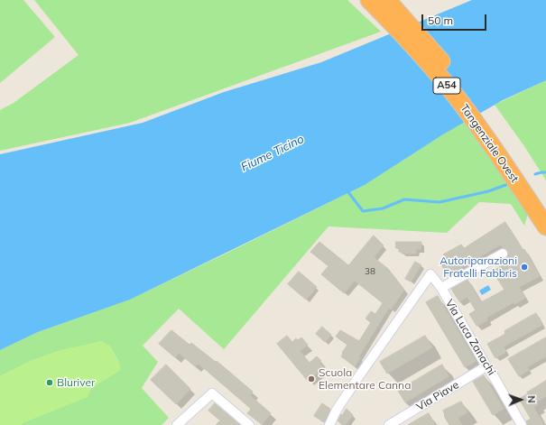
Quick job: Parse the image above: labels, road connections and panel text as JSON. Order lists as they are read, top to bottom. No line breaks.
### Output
{"streets":{"highway":["A54","Tangenziale Ovest"],"street":["Via Luca Zanachi","Via Piave"]},"crossings":[["Via Luca Zanachi","Via Piave"]],"water":["Fiume Ticino"],"places":["Autoriparazioni Fratelli Fabbris","Scuola Elementare Canna","Bluriver"],"house_numbers":["38"],"scale_bar":"50 m","north":"right"}
